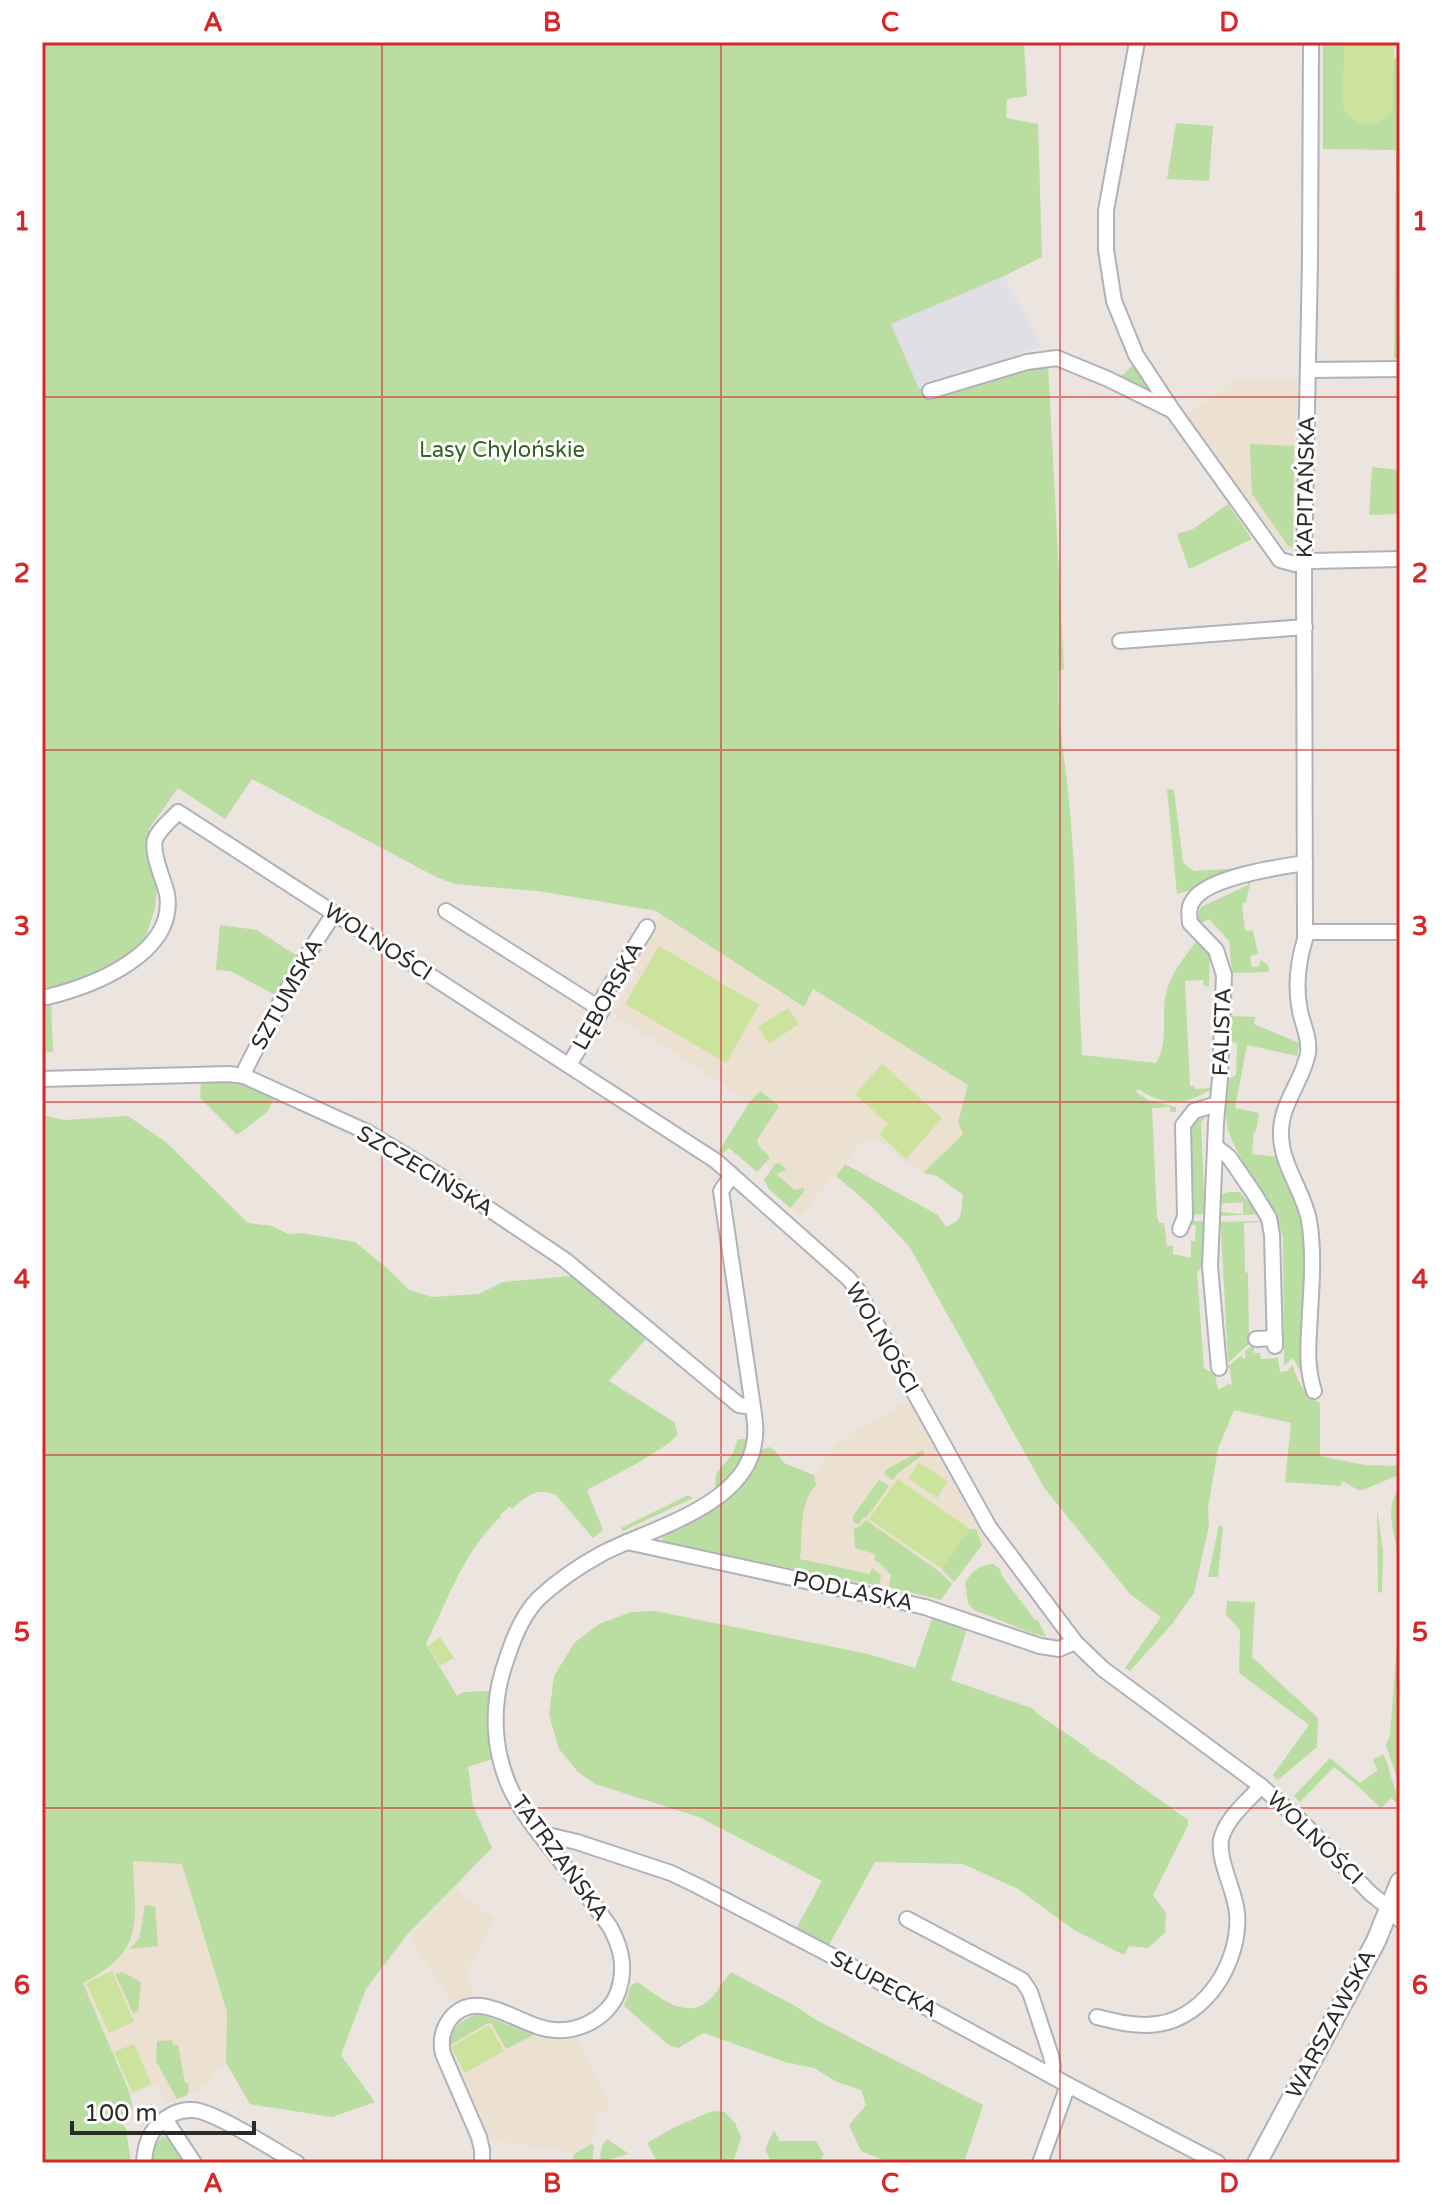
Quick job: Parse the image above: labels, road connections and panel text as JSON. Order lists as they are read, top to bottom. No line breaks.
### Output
{"streets":{"street":["KAPITAŃSKA","WOLNOŚCI","SZTUMSKA","LĘBORSKA","FALISTA","SZCZECIŃSKA","PODLASKA","TATRZAŃSKA","SŁUPECKA","WARSZAWSKA"]},"crossings":[["KAPITAŃSKA","FALISTA"],["WOLNOŚCI","SZTUMSKA"],["WOLNOŚCI","LĘBORSKA"],["WOLNOŚCI","PODLASKA"],["WOLNOŚCI","TATRZAŃSKA"],["WOLNOŚCI","WARSZAWSKA"],["SZTUMSKA","SZCZECIŃSKA"],["SZCZECIŃSKA","TATRZAŃSKA"],["PODLASKA","TATRZAŃSKA"],["TATRZAŃSKA","SŁUPECKA"]],"parks":["Lasy Chylońskie"],"scale_bar":"100 m","grid":{"columns":["A","B","C","D"],"rows":["1","2","3","4","5","6"]}}
